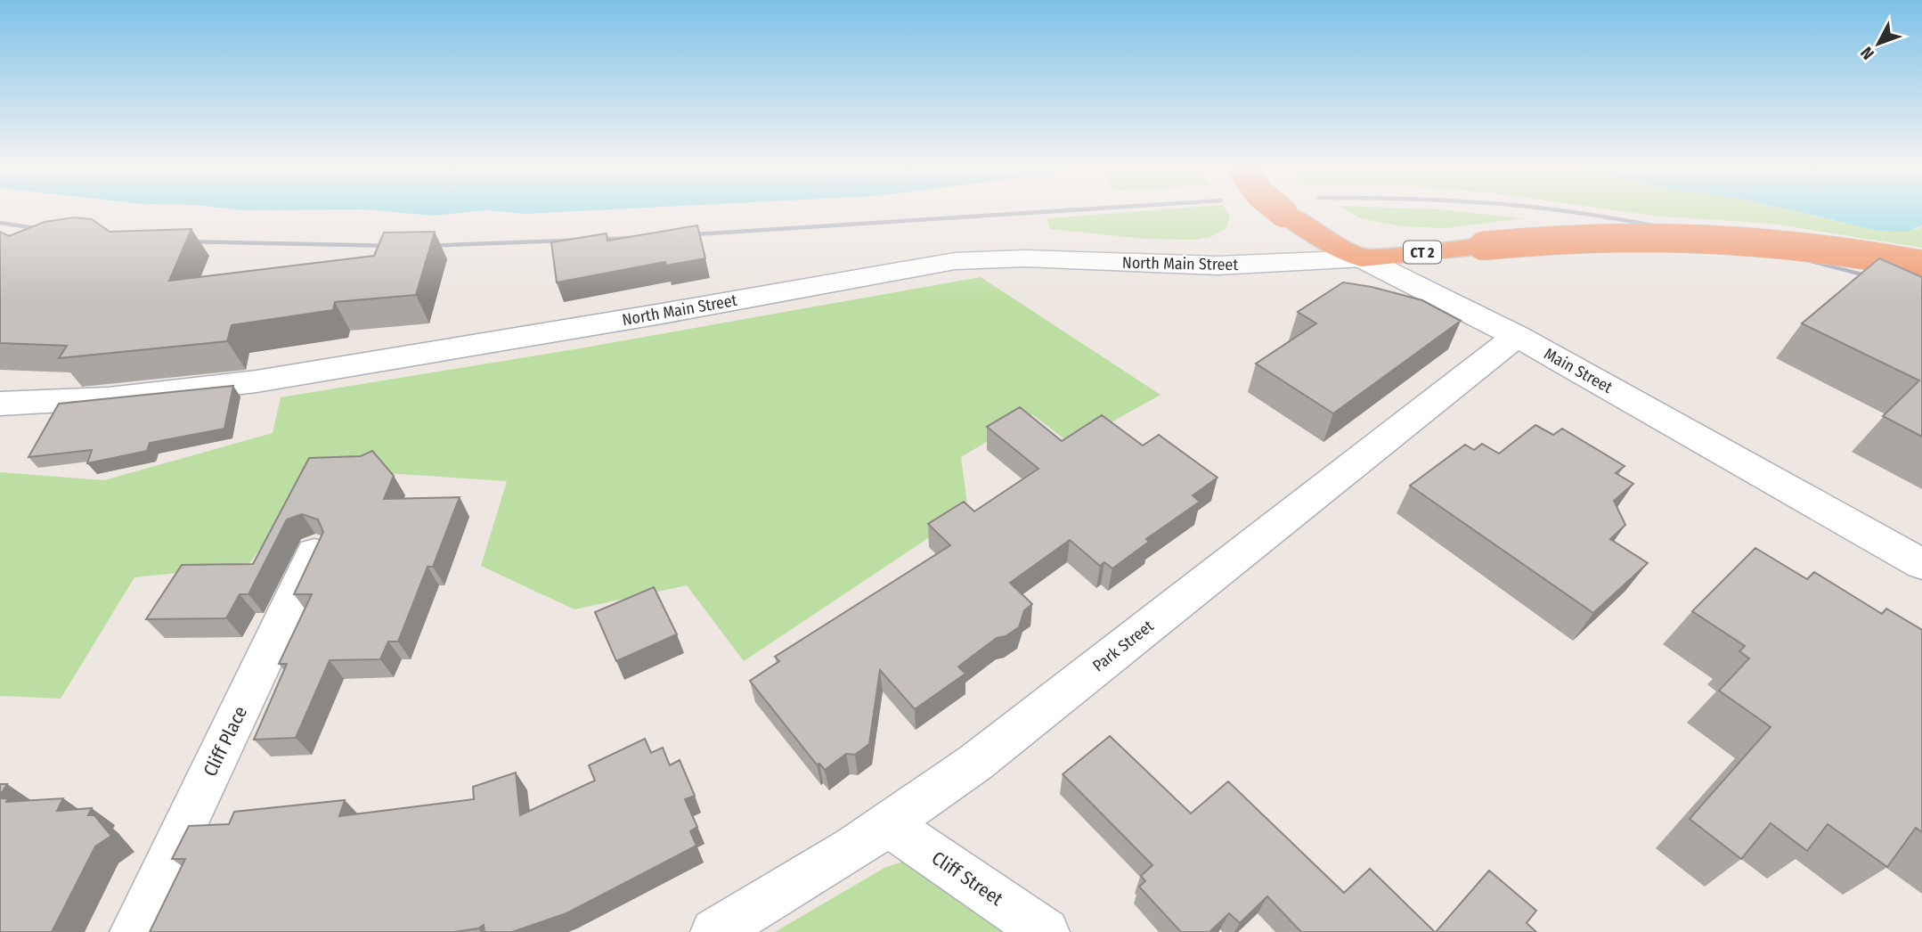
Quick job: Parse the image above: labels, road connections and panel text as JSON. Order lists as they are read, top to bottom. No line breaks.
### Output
{"streets":{"highway":["CT 2","Main Street"],"street":["North Main Street","Park Street","Cliff Place","Cliff Street"]},"crossings":[["CT 2","North Main Street"],["CT 2","Main Street"],["North Main Street","Main Street"],["Main Street","Park Street"],["Park Street","Cliff Street"]],"north":"bottom left"}
